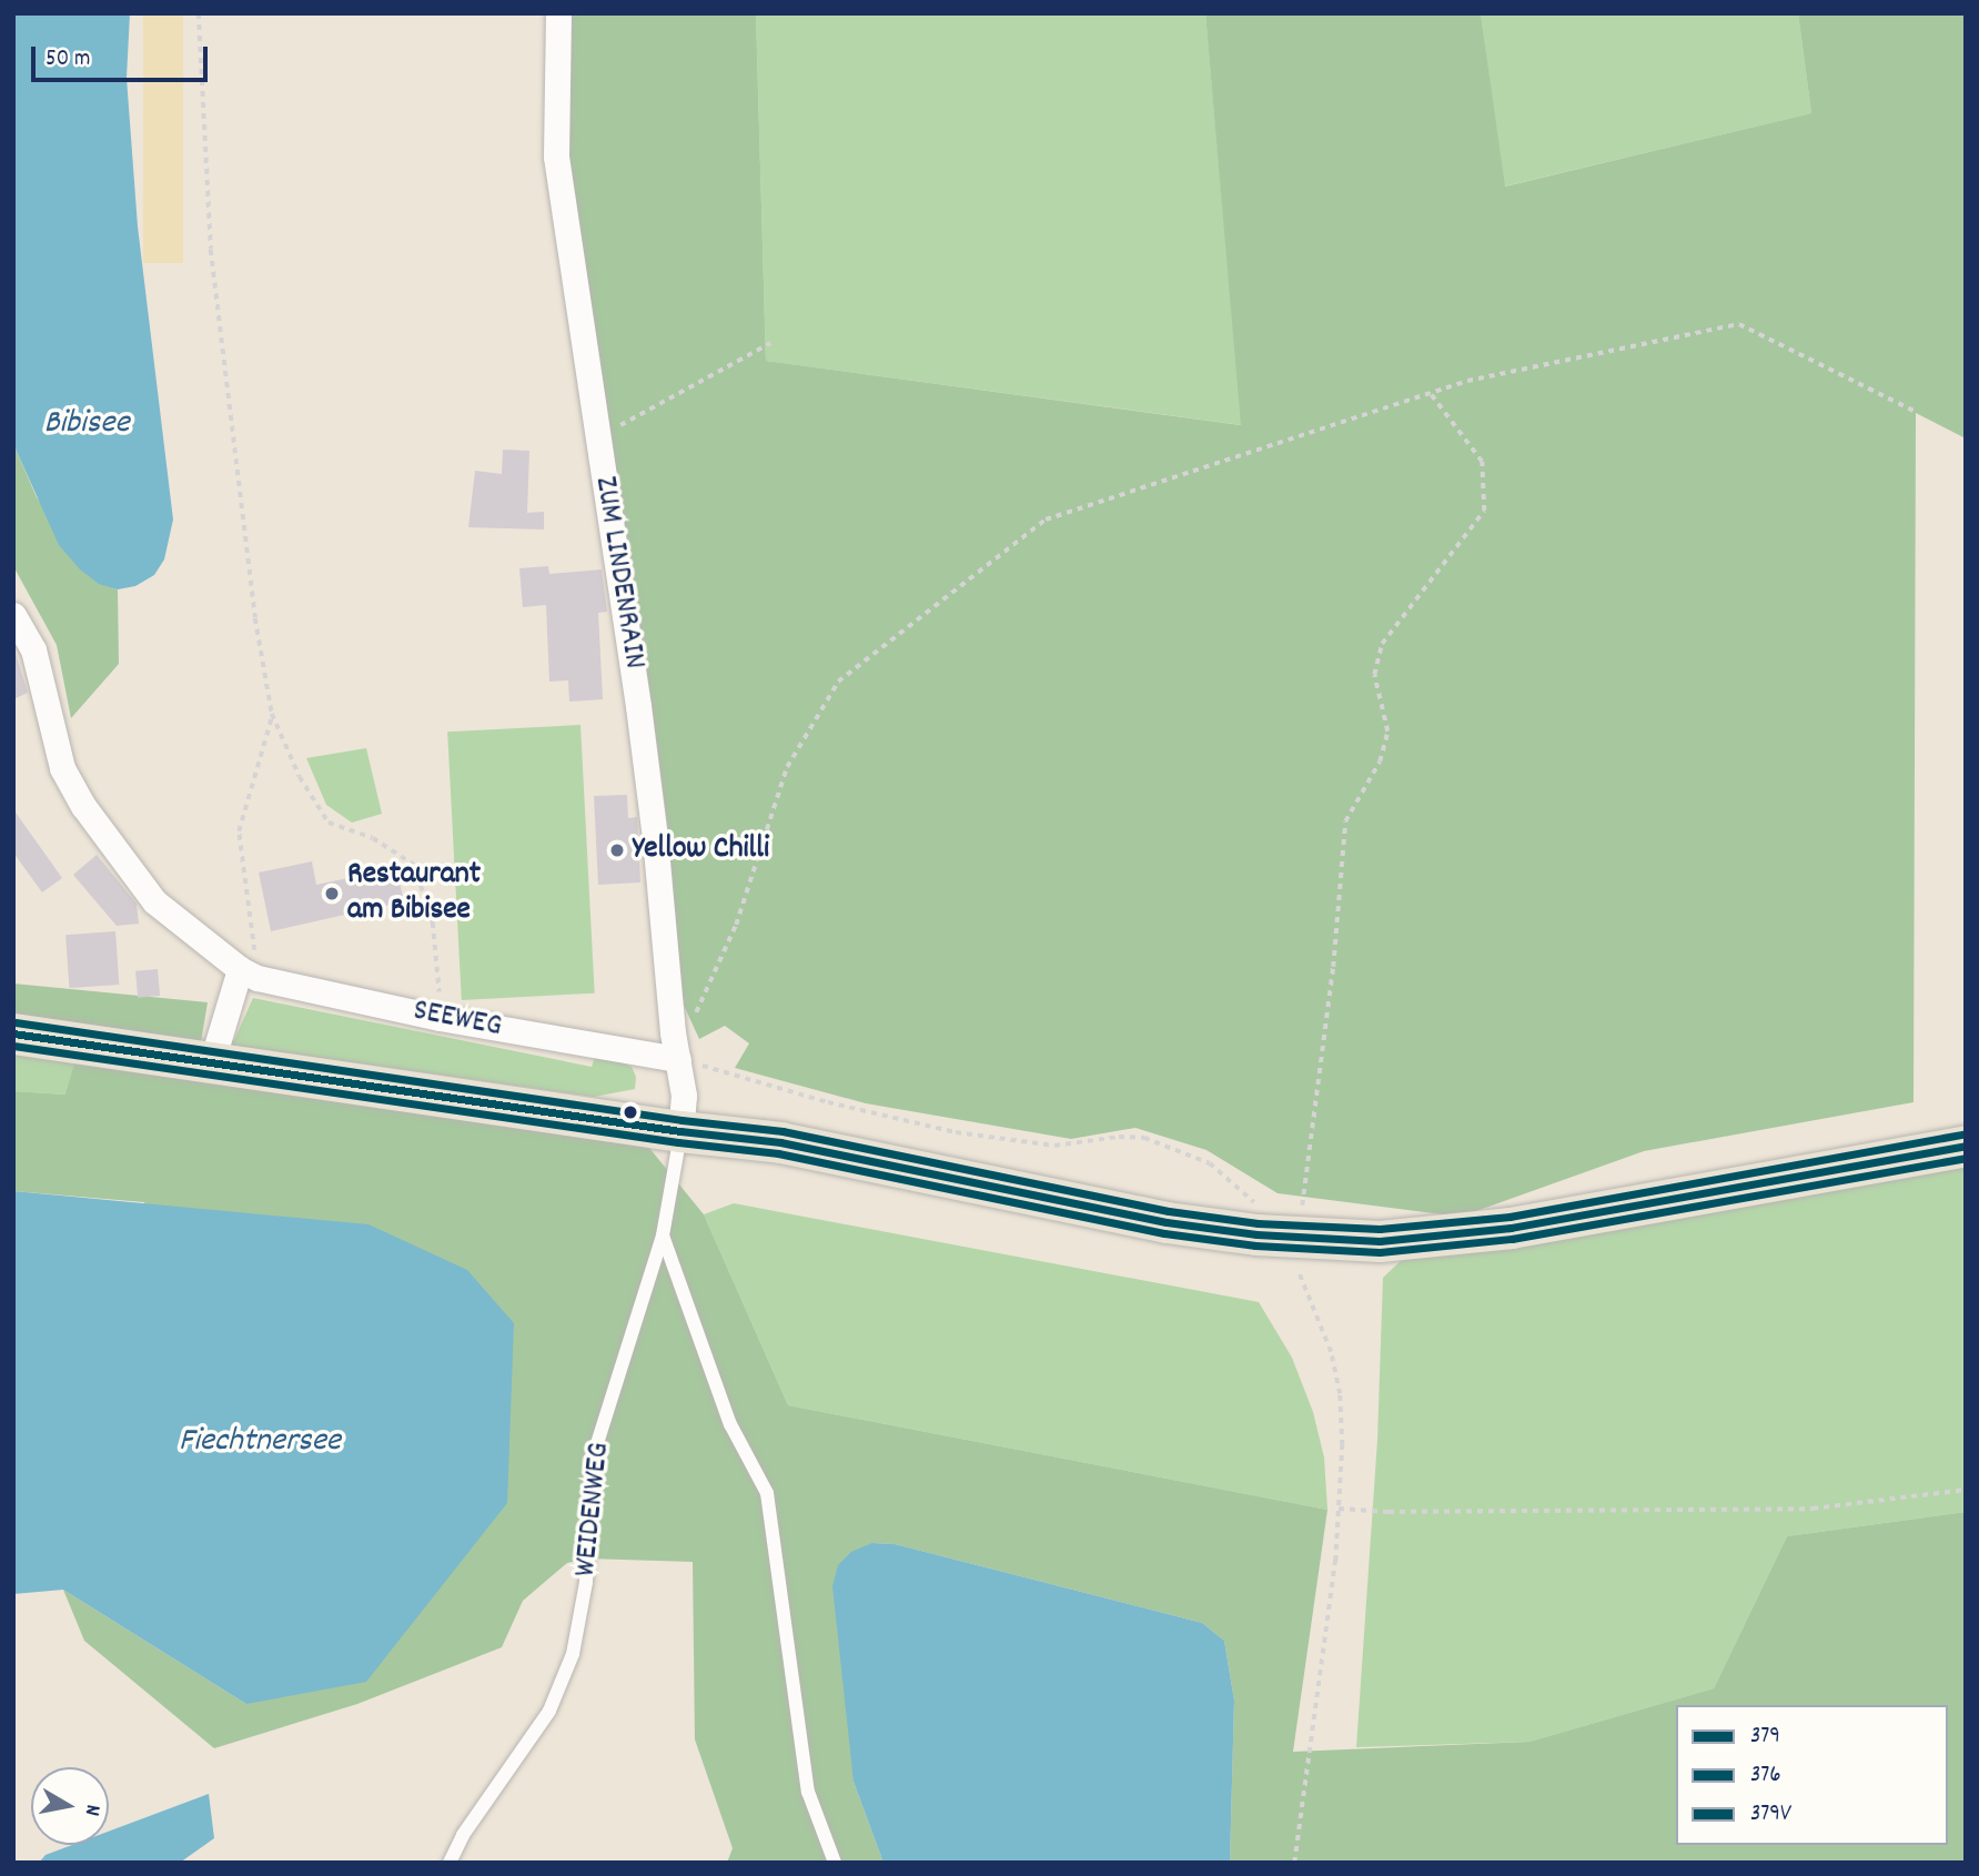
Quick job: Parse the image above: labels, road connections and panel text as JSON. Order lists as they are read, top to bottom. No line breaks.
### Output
{"streets":{"street":["ZUM LINDENRAIN","SEEWEG"],"lane":["WEIDENWEG"]},"crossings":[["ZUM LINDENRAIN","SEEWEG"],["ZUM LINDENRAIN","WEIDENWEG"]],"water":["Bibisee","Fiechtnersee"],"places":["Yellow Chilli","Restaurant am Bibisee"],"lines":["transit line 379V","transit line 379","transit line 376"],"legend":["379","376","379V"],"scale_bar":"50 m","north":"right"}
